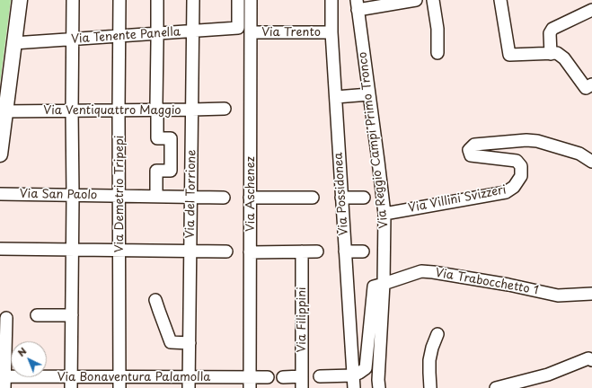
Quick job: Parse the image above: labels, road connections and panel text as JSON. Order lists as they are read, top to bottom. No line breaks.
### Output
{"streets":{"street":["Via Trento","Via Tenente Panella","Via Ventiquattro Maggio","Via Reggio Campi Primo Tronco","Via Demetrio Tripepi","Via del Torrione","Via Aschenez","Via Possidonea","Via San Paolo","Via Villini Svizzeri","Via Trabocchetto 1","Via Filippini","Via Bonaventura Palamolla"]},"crossings":[["Via Trento","Via Aschenez"],["Via Trento","Via Possidonea"],["Via Tenente Panella","Via Demetrio Tripepi"],["Via Tenente Panella","Via del Torrione"],["Via Ventiquattro Maggio","Via Demetrio Tripepi"],["Via Ventiquattro Maggio","Via del Torrione"],["Via Reggio Campi Primo Tronco","Via Villini Svizzeri"],["Via Reggio Campi Primo Tronco","Via Trabocchetto 1"],["Via Demetrio Tripepi","Via San Paolo"],["Via Demetrio Tripepi","Via Bonaventura Palamolla"],["Via del Torrione","Via San Paolo"],["Via del Torrione","Via Bonaventura Palamolla"],["Via Aschenez","Via Bonaventura Palamolla"]],"north":"top left"}
